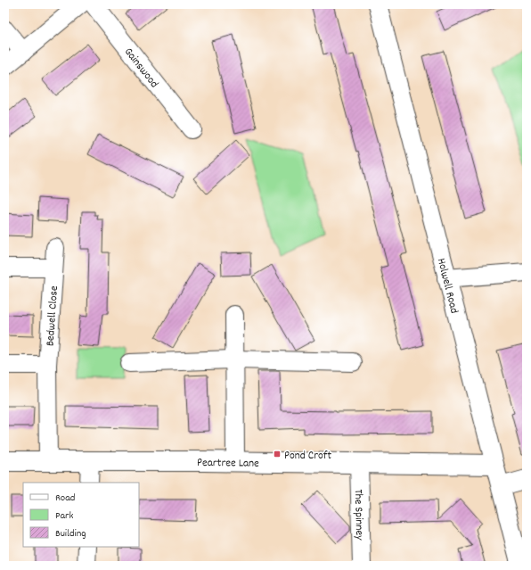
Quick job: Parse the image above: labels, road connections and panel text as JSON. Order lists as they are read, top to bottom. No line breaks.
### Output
{"streets":{"street":["Gainswood","Holwell Road","Bedwell Close","Peartree Lane","The Spinney"]},"crossings":[["Holwell Road","Peartree Lane"],["Bedwell Close","Peartree Lane"],["Peartree Lane","The Spinney"]],"places":{"transit":["Pond Croft"]},"legend":["Road","Park","Building"]}
